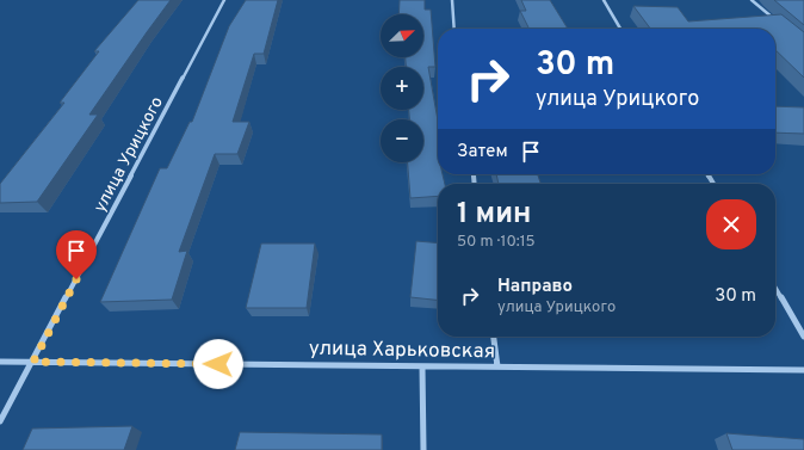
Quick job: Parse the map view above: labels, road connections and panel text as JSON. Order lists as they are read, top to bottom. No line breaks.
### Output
{"streets":{"street":["улица Урицкого","улица Харьковская"]},"crossings":[["улица Урицкого","улица Харьковская"]],"north":"top right","page":{"map_buttons":["+","−"],"turn":["30 m","улица Урицкого"],"then":"Затем","heading":["1 мин","50 m · 10:15"],"list":[{"name":"Направо","note":"улица Урицкого","value":"30 m"}]}}
